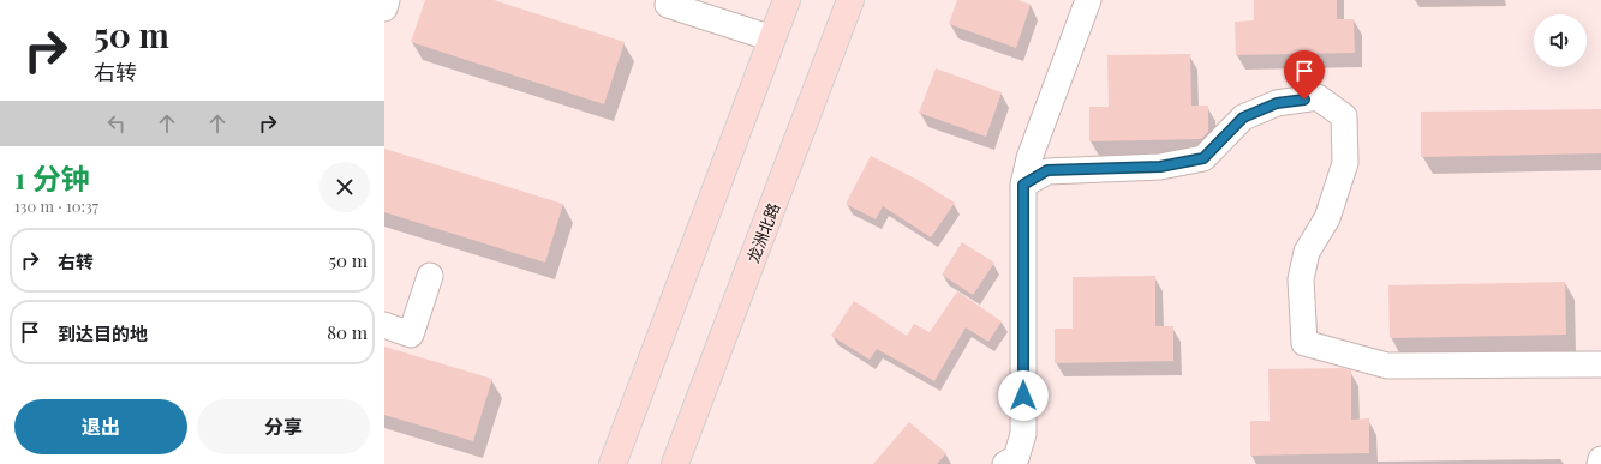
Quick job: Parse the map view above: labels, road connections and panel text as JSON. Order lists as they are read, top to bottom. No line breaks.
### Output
{"streets":{"main road":["龙洲北路"]},"page":{"turn":["50 m","右转"],"heading":["1 分钟","130 m · 10:37"],"list":[{"name":"右转","value":"50 m"},{"name":"到达目的地","value":"80 m"}],"buttons":["退出","分享"]}}
